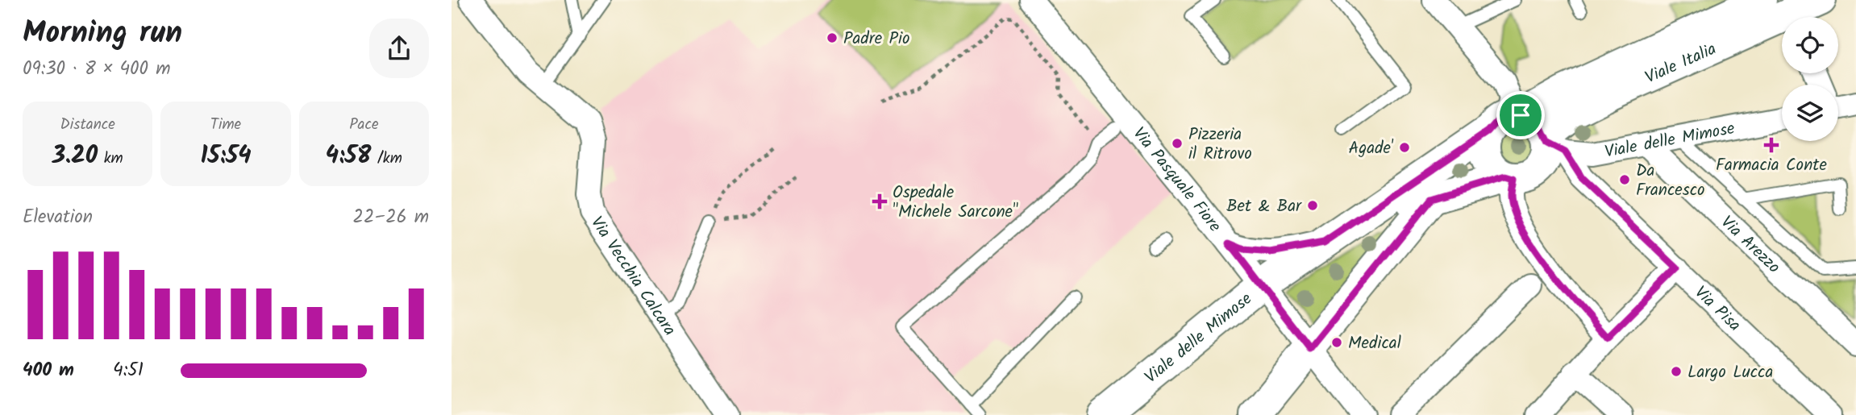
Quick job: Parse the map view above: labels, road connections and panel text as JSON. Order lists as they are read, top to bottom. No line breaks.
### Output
{"streets":{"main road":["Viale Italia","Viale delle Mimose"],"street":["Via Pasquale Fiore","Via Arezzo","Via Vecchia Calcara","Via Pisa"]},"crossings":[["Viale Italia","Viale delle Mimose"],["Viale Italia","Via Pisa"],["Viale delle Mimose","Via Pasquale Fiore"],["Viale delle Mimose","Via Arezzo"],["Viale delle Mimose","Via Pisa"]],"places":{"other":["Padre Pio","Pizzeria il Ritrovo","Agade'","Da Francesco","Bet & Bar","Medical","Largo Lucca"],"health":["Farmacia Conte","Ospedale \"Michele Sarcone\""]},"page":{"heading":["Morning run","09:30 · 8 × 400 m"],"stats":[["Distance","3.20 km"],["Time","15:54"],["Pace","4:58 /km"]],"chart":["Elevation","22–26 m"],"list":[{"name":"400 m","note":"4:51"}]}}
